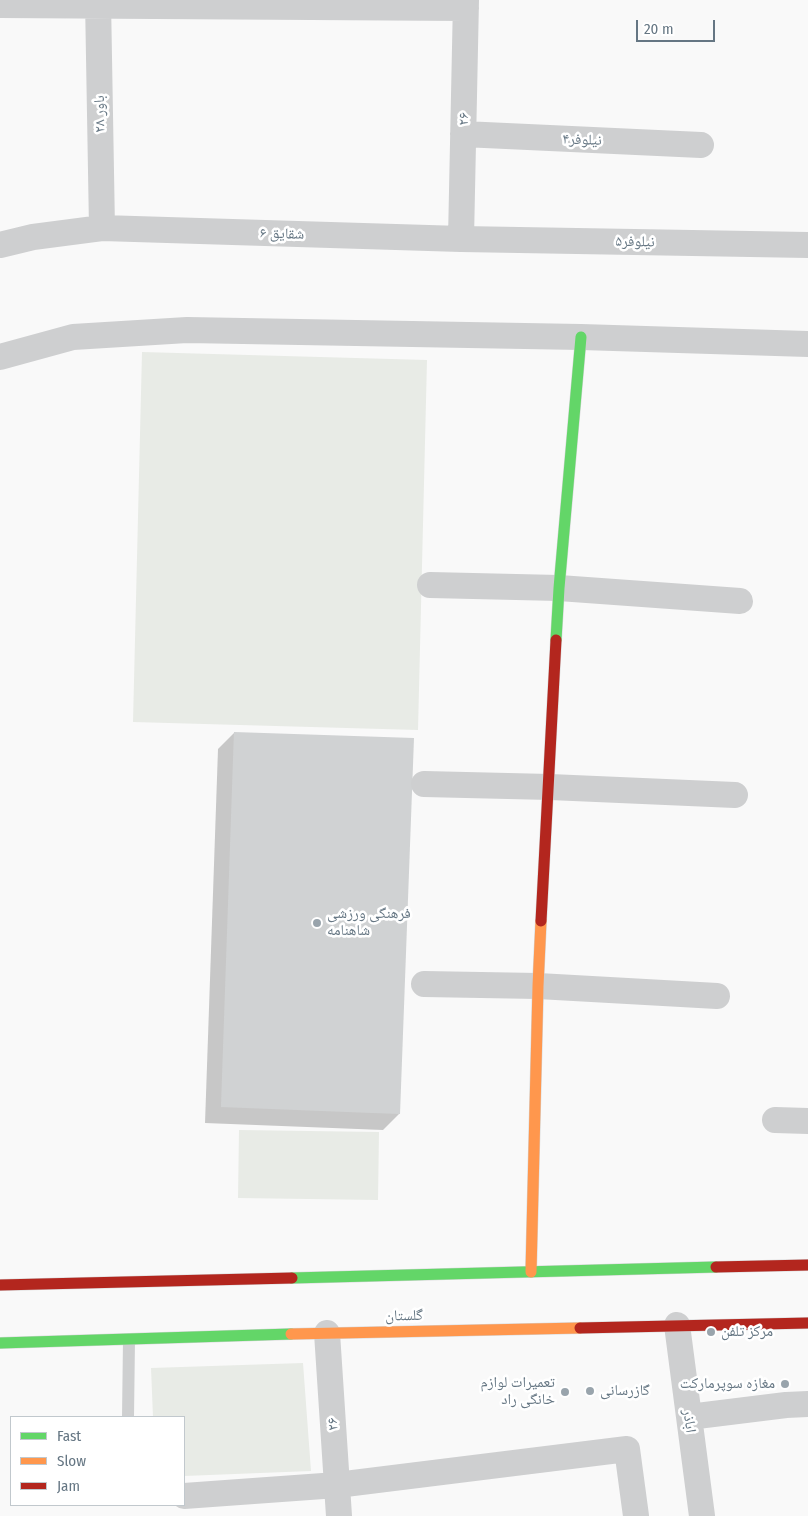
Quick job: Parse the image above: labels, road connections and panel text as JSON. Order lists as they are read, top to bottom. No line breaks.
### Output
{"streets":{"main road":["گلستان"],"street":["باور ۲۸","۲۶","نیلوفر۴","شقایق ۶","نیلوفر۵","اباذر"]},"crossings":[["باور ۲۸","شقایق ۶"],["۲۶","نیلوفر۴"],["۲۶","شقایق ۶"],["۲۶","نیلوفر۵"],["۲۶","گلستان"],["شقایق ۶","نیلوفر۵"],["گلستان","اباذر"]],"places":["فرهنگی ورزشی شاهنامه","مرکز تلفن","مغازه سوپرمارکت","گازرسانی","تعمیرات لوازم خانگی راد"],"legend":["Fast","Slow","Jam"],"scale_bar":"20 m"}
